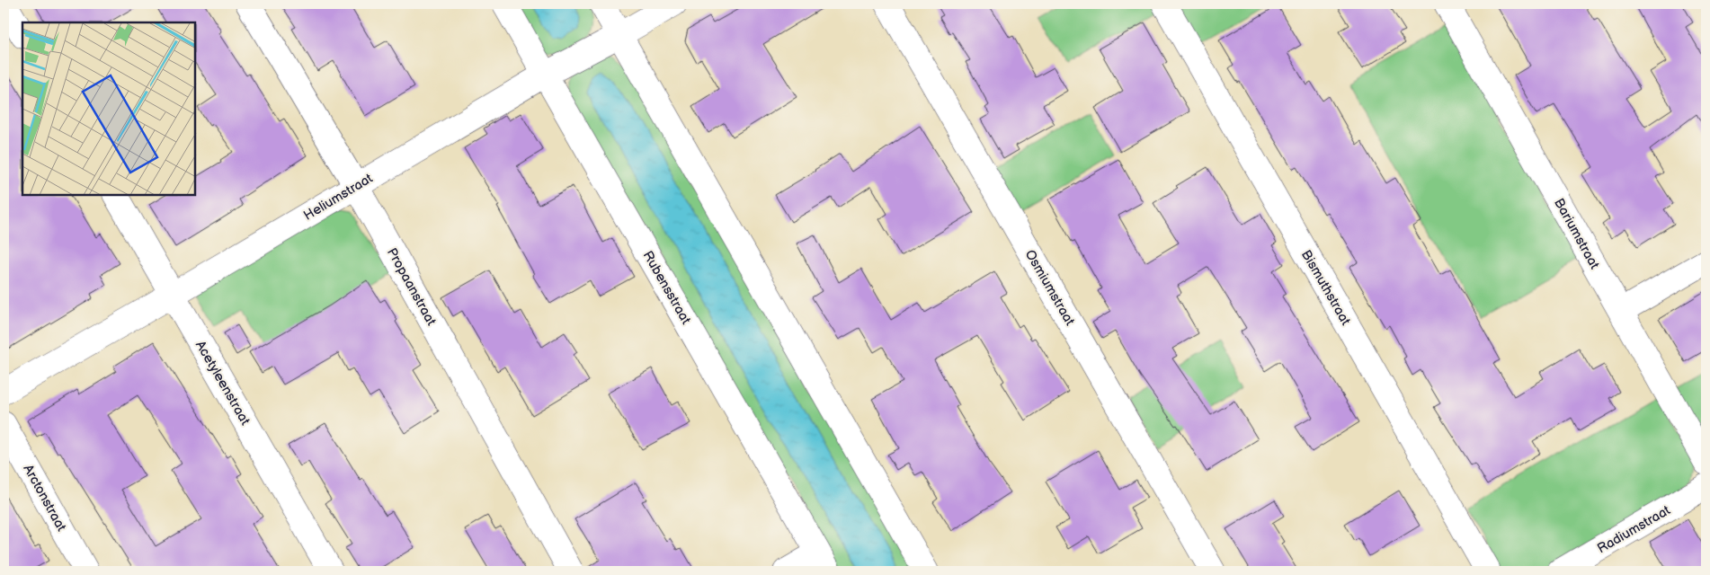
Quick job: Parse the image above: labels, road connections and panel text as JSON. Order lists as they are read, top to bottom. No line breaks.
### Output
{"streets":{"street":["Heliumstraat","Bariumstraat","Propaanstraat","Rubensstraat","Osmiumstraat","Bismuthstraat","Acetyleenstraat","Arctonstraat","Radiumstraat"]},"crossings":[["Heliumstraat","Propaanstraat"],["Heliumstraat","Rubensstraat"],["Heliumstraat","Acetyleenstraat"]]}
